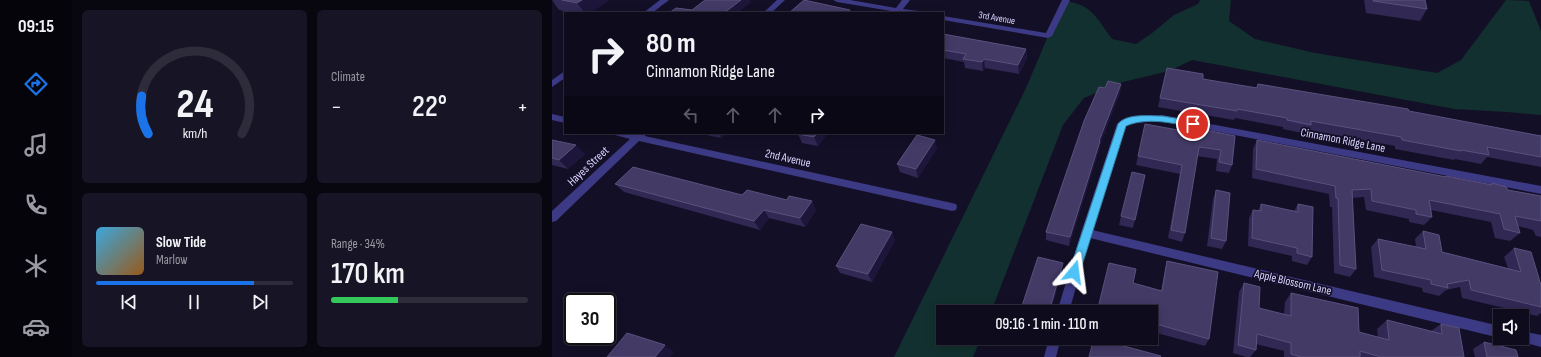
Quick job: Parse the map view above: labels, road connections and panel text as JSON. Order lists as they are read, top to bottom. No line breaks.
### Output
{"streets":{"street":["3rd Avenue","Cinnamon Ridge Lane","2nd Avenue","Hayes Street","Apple Blossom Lane"]},"crossings":[["Cinnamon Ridge Lane","Apple Blossom Lane"],["2nd Avenue","Hayes Street"]],"page":{"tabs":"09:15","tile":["Climate",["Range · 34%","170 km"]],"turn":["80 m","Cinnamon Ridge Lane"],"heat":["−","22°","+"],"song":["Slow Tide","Marlow"],"limit":"30","trip":"09:16 · 1 min · 110 m","gauge":["24","km/h"]}}
